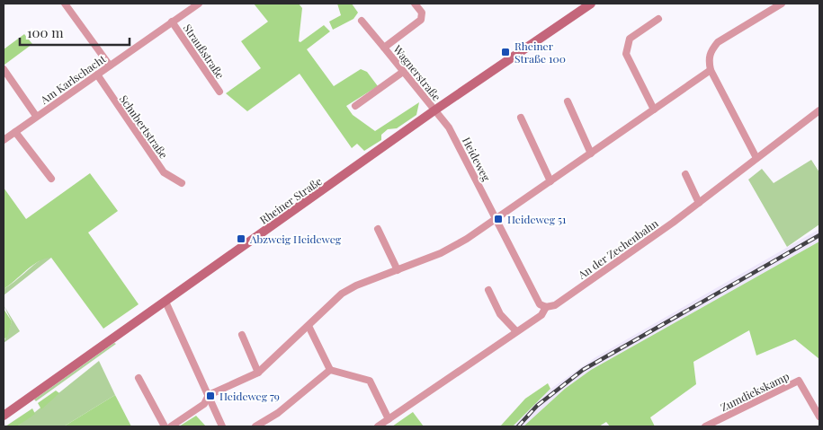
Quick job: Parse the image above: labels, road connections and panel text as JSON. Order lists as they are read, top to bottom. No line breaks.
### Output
{"streets":{"main road":["Rheiner Straße"],"street":["Straußstraße","Wagnerstraße","Am Karlschacht","Schubertstraße","Heideweg","An der Zechenbahn","Zumdiekskamp"]},"crossings":[["Straußstraße","Am Karlschacht"],["Wagnerstraße","Heideweg"],["Wagnerstraße","Rheiner Straße"],["Am Karlschacht","Schubertstraße"],["Heideweg","Rheiner Straße"],["Heideweg","An der Zechenbahn"]],"places":{"transit":["Rheiner Straße 100","Heideweg 51","Abzweig Heideweg","Heideweg 79"]},"scale_bar":"100 m"}
